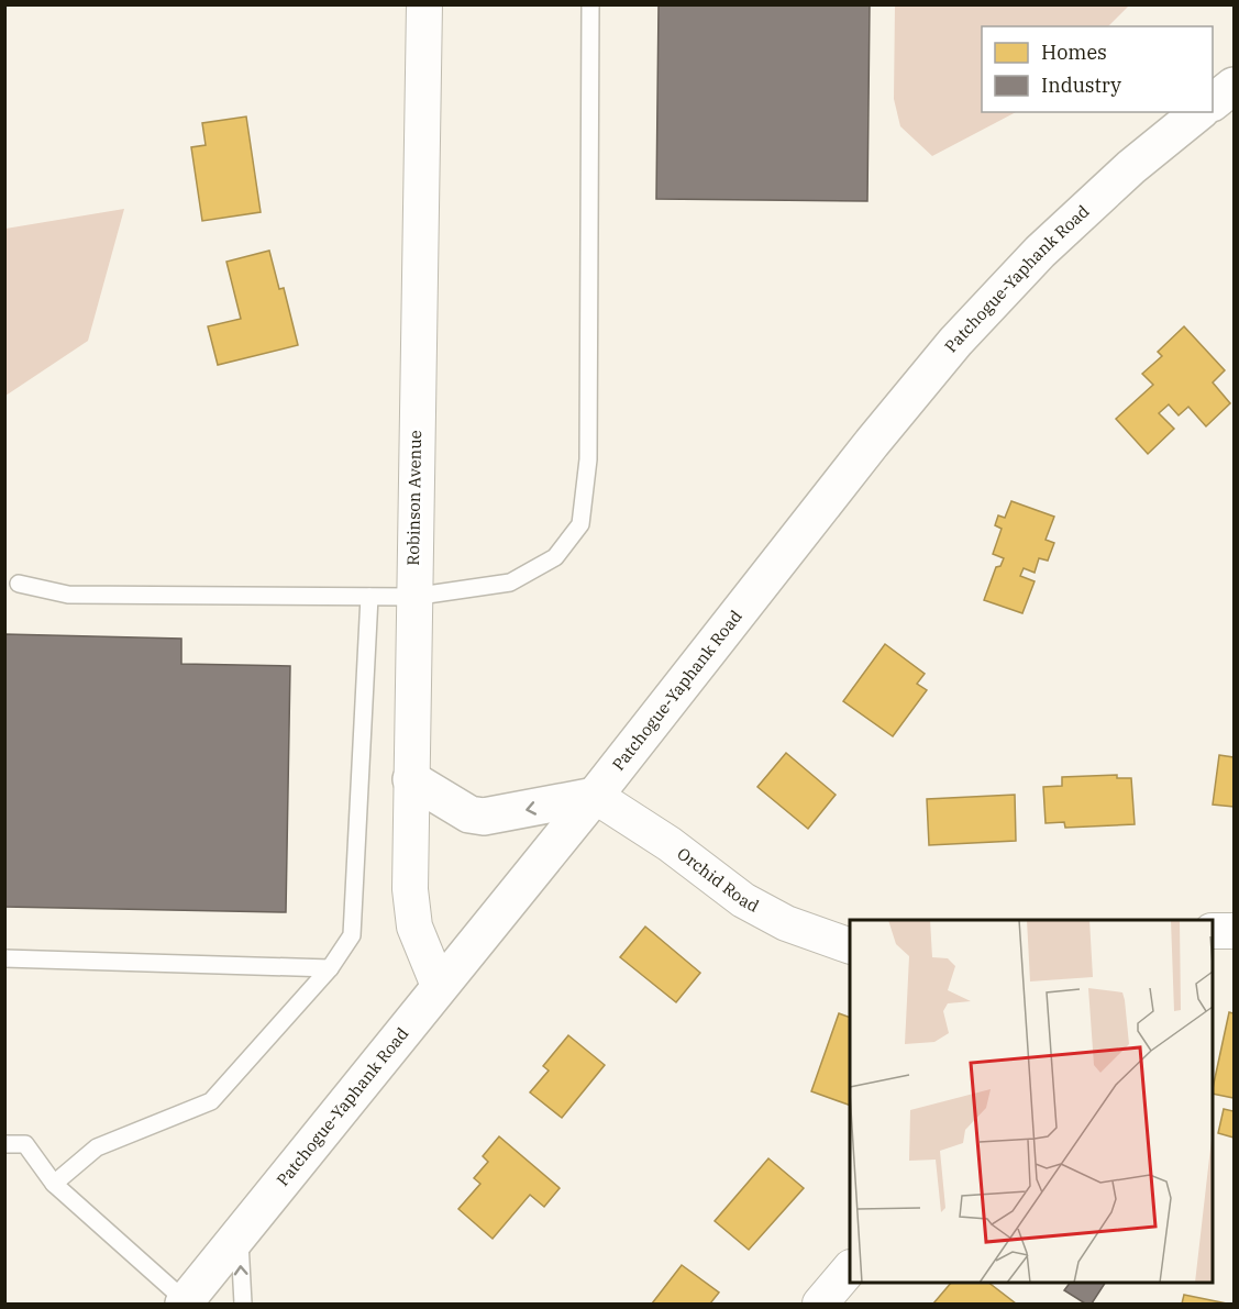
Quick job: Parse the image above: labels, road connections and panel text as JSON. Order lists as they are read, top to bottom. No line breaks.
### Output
{"streets":{"main road":["Patchogue-Yaphank Road"],"street":["Robinson Avenue","Orchid Road"]},"crossings":[["Patchogue-Yaphank Road","Robinson Avenue"],["Patchogue-Yaphank Road","Orchid Road"]],"legend":["Homes","Industry"]}
